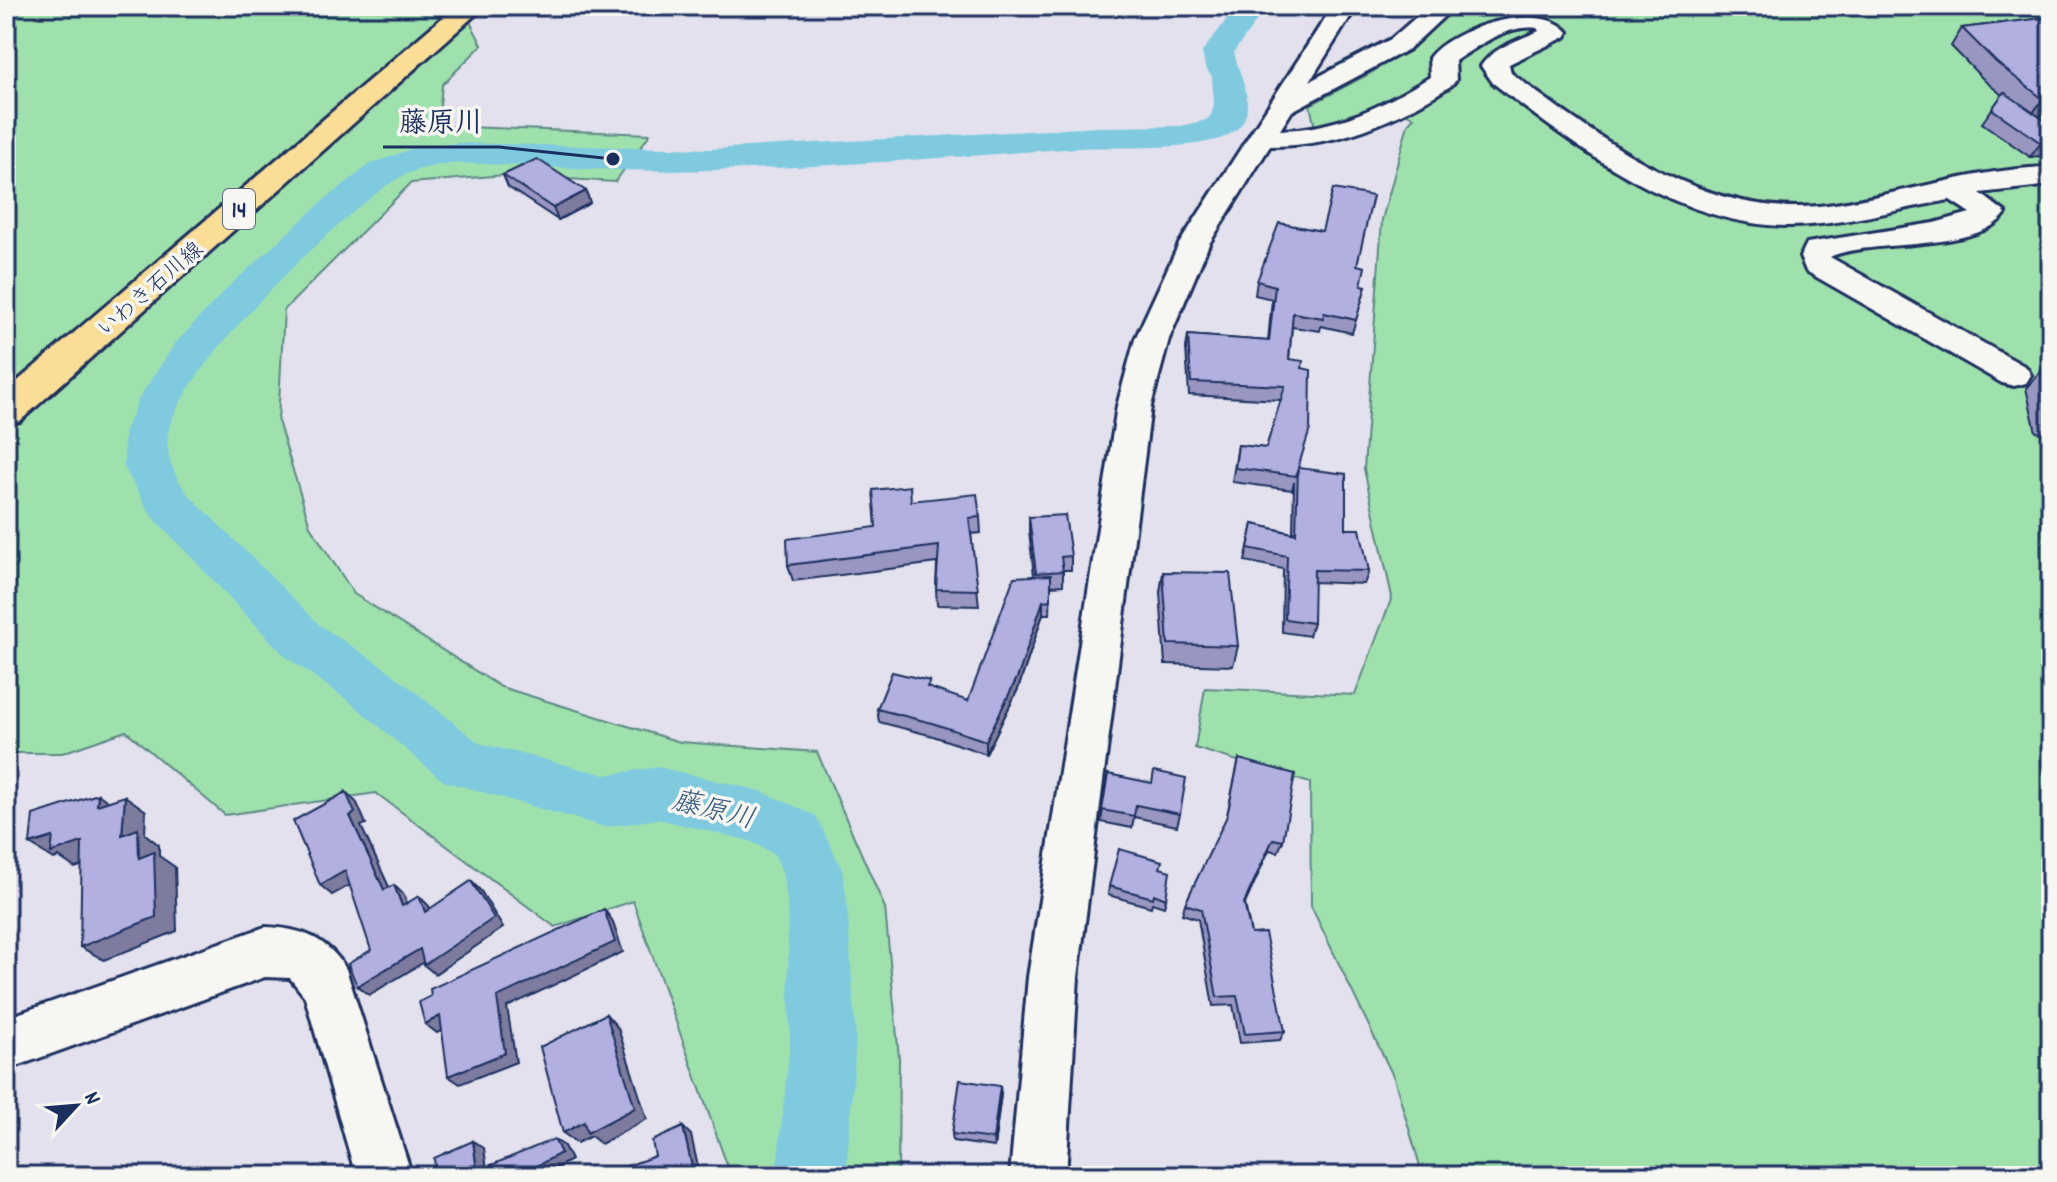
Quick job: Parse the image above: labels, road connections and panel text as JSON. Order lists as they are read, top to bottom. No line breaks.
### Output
{"streets":{"main road":["14","いわき石川線"]},"water":["藤原川"],"places":["藤原川"],"north":"top right"}
